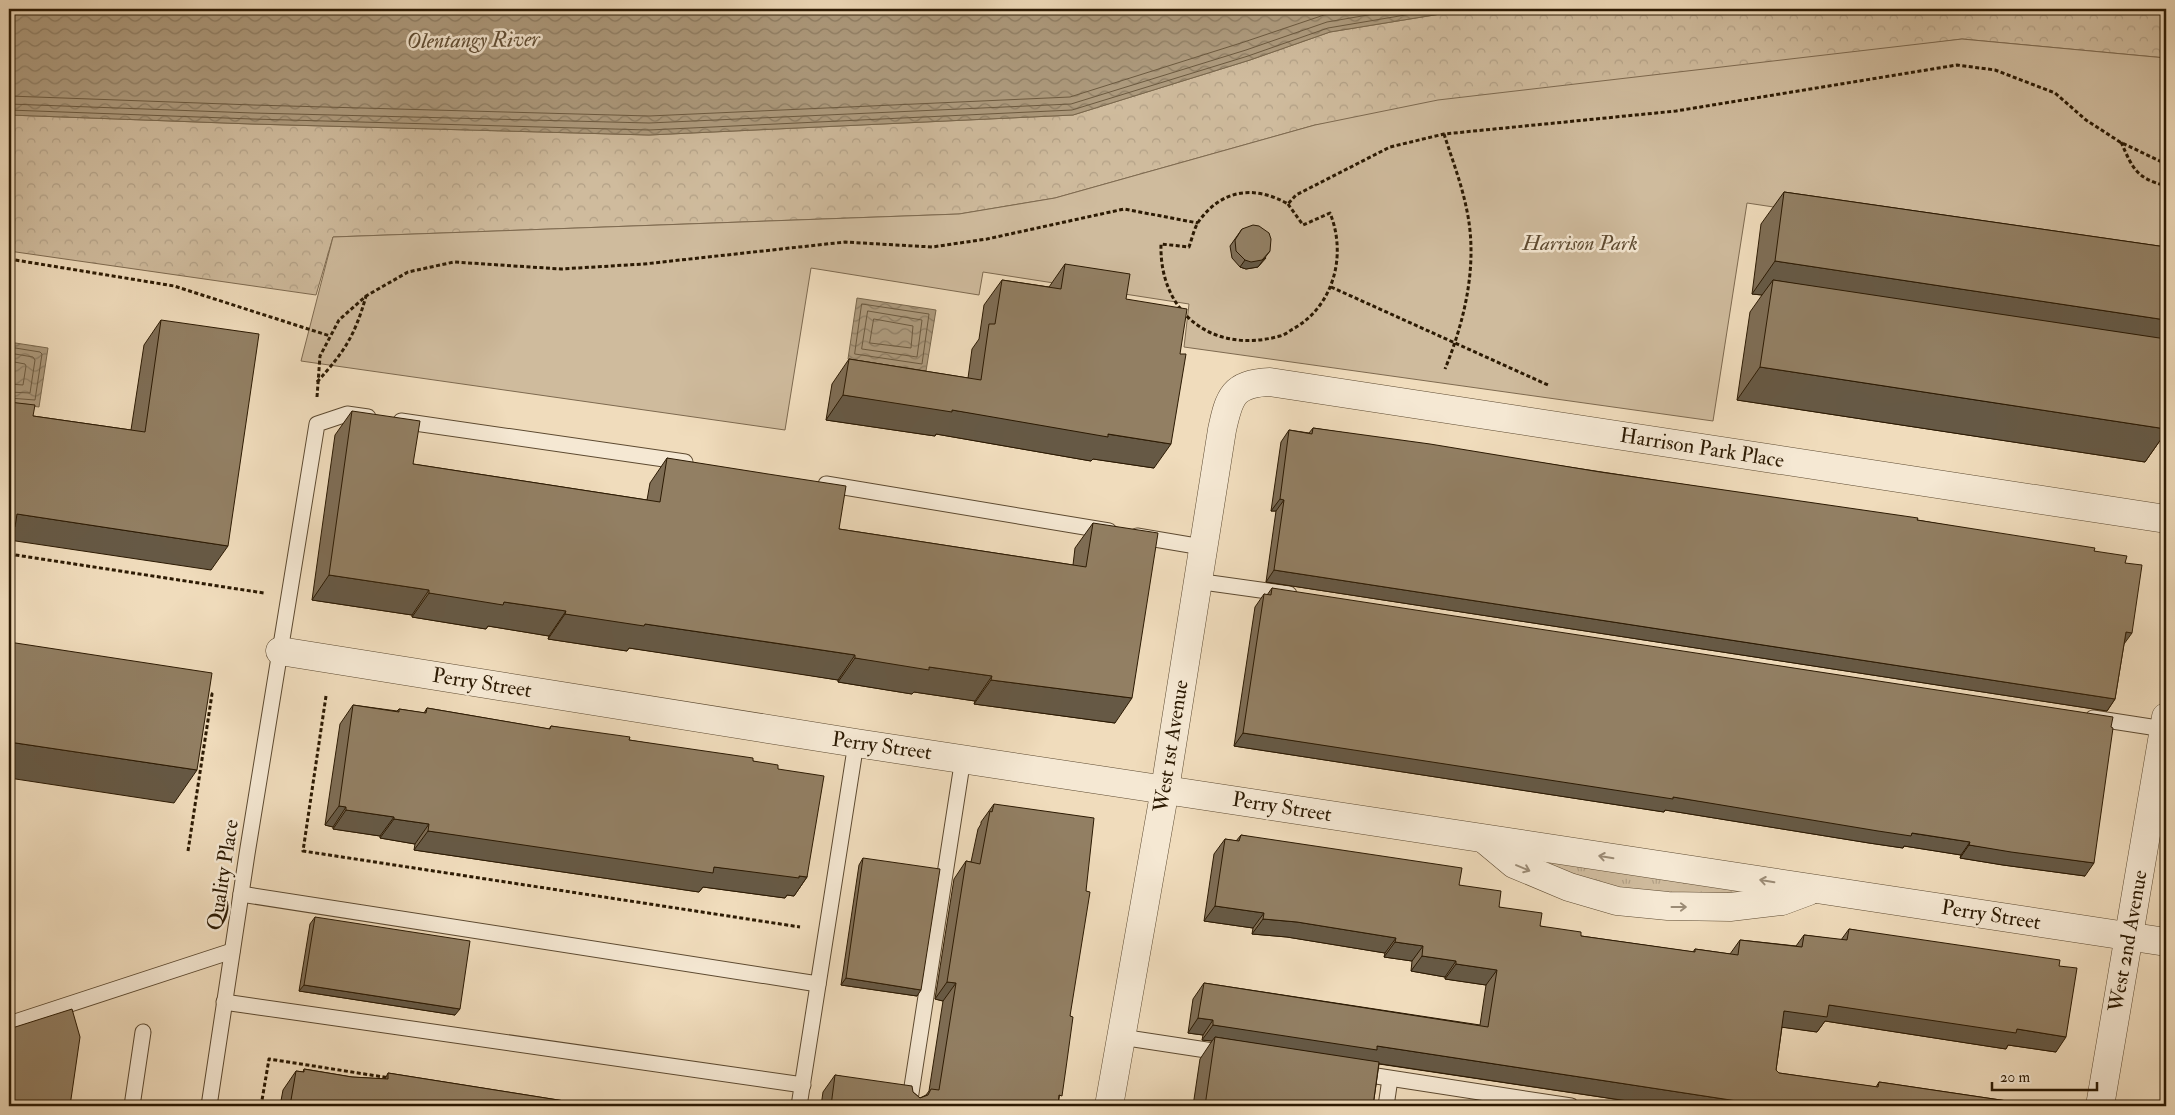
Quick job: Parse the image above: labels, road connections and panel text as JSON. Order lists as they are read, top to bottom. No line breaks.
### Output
{"streets":{"street":["Harrison Park Place","Perry Street","West 1st Avenue","West 2nd Avenue"],"lane":["Quality Place"]},"crossings":[["Harrison Park Place","West 1st Avenue"],["Perry Street","West 1st Avenue"],["Perry Street","Quality Place"],["Perry Street","West 2nd Avenue"]],"water":["Olentangy River"],"parks":["Harrison Park"],"scale_bar":"20 m"}
